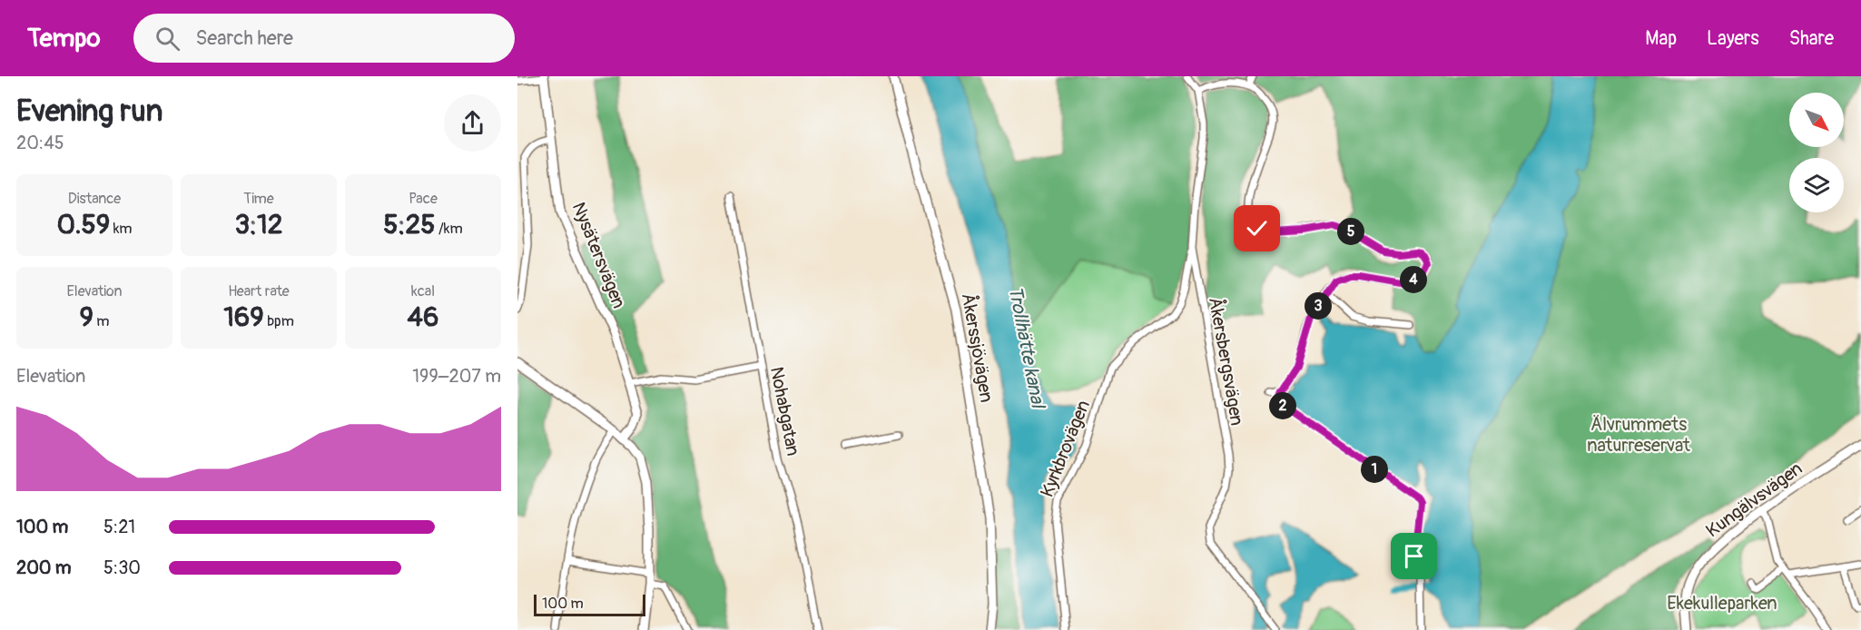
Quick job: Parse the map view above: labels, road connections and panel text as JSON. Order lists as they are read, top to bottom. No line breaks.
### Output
{"streets":{"street":["Nysätersvägen","Åkerssjövägen","Åkersbergsvägen","Nohabgatan","Kyrkbrovägen","Kungälvsvägen"]},"crossings":[["Åkersbergsvägen","Kyrkbrovägen"]],"water":["Trollhätte kanal"],"parks":["Älvrummets naturreservat","Ekekulleparken"],"scale_bar":"100 m","north":"bottom right","page":{"header":"Tempo","search":"Search here","nav":["Map","Layers","Share"],"heading":["Evening run","20:45"],"stats":[["Distance","0.59 km"],["Time","3:12"],["Pace","5:25 /km"],["Elevation","9 m"],["Heart rate","169 bpm"],["kcal","46"]],"pins":["5","4","3","2","1"],"chart":["Elevation","199–207 m"],"list":[{"name":"100 m","note":"5:21"},{"name":"200 m","note":"5:30"}],"scale":"100 m"}}
